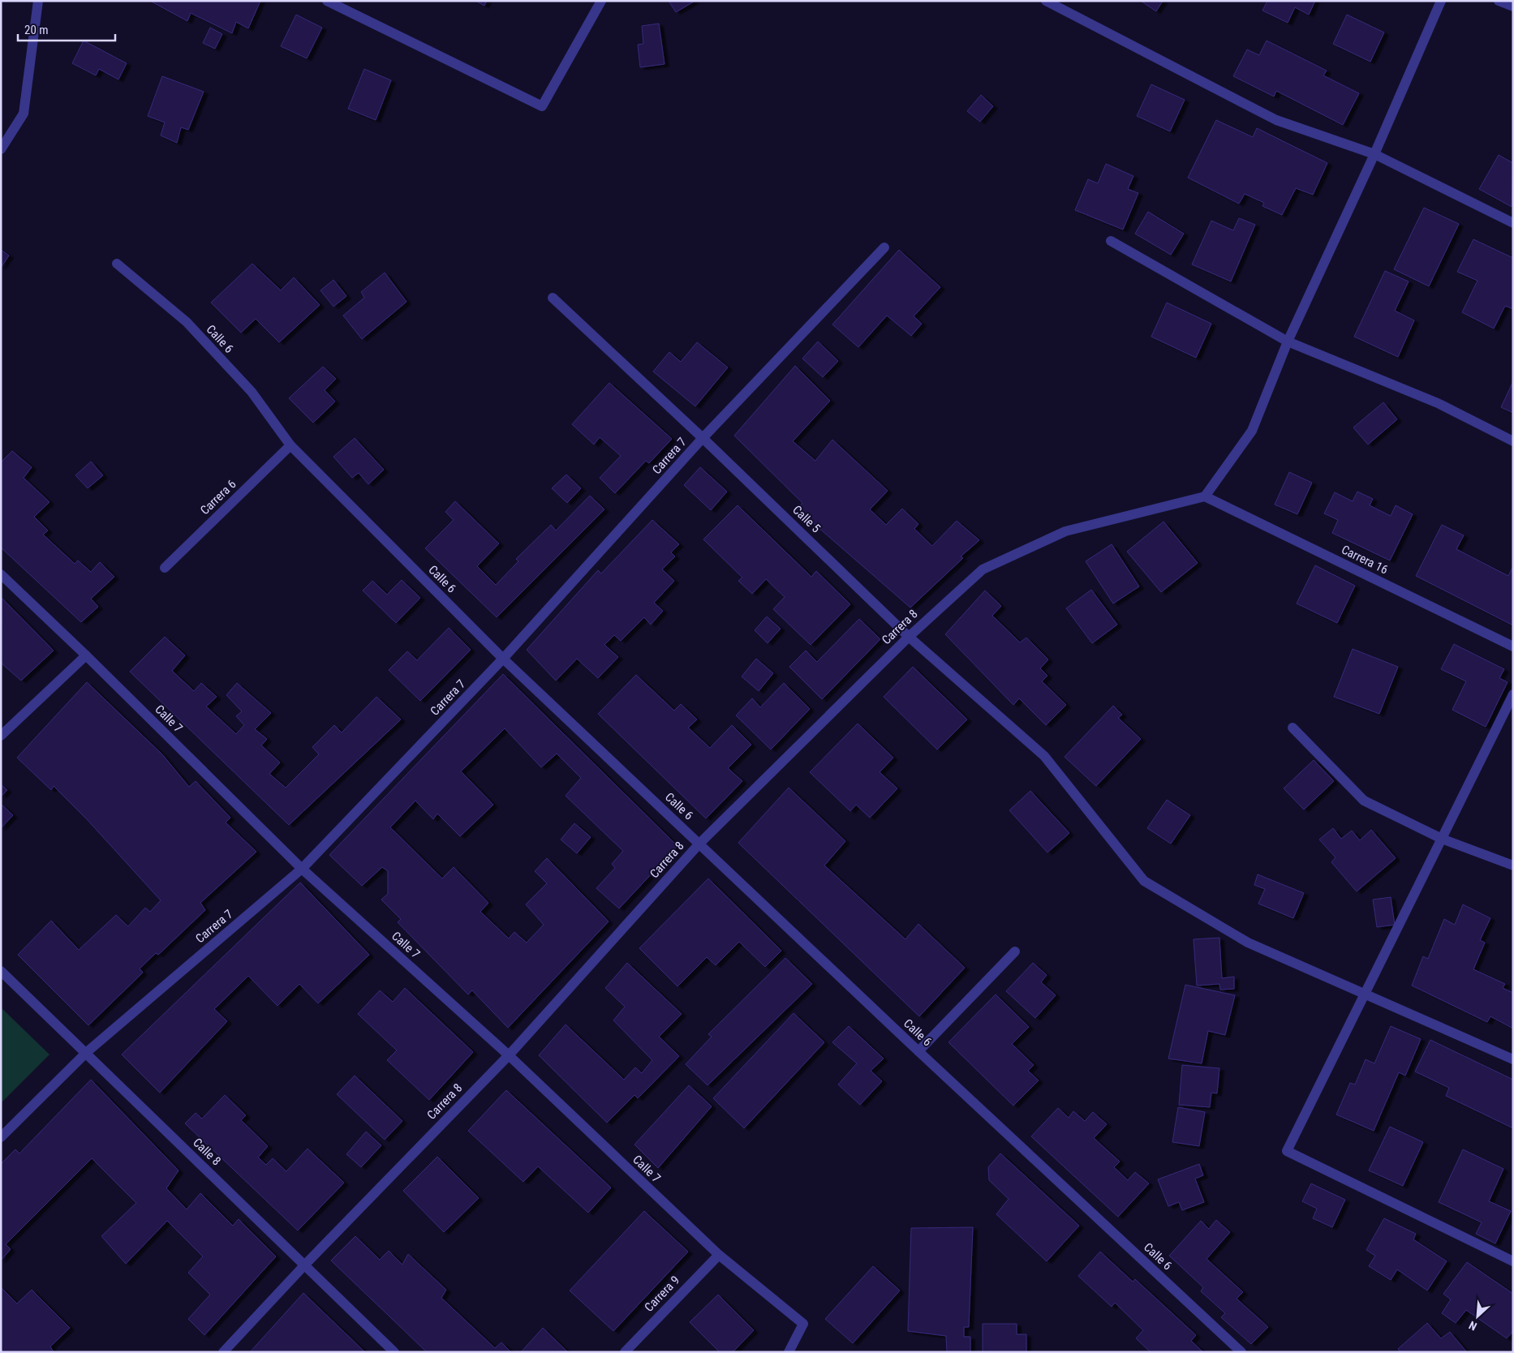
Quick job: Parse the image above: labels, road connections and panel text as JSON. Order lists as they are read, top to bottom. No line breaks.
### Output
{"streets":{"street":["Calle 6","Carrera 7","Carrera 6","Calle 5","Carrera 16","Carrera 8","Calle 7","Calle 8","Carrera 9"]},"crossings":[["Calle 6","Carrera 7"],["Calle 6","Carrera 6"],["Calle 6","Carrera 8"],["Carrera 7","Calle 5"],["Carrera 7","Calle 7"],["Carrera 7","Calle 8"],["Calle 5","Carrera 8"],["Carrera 16","Carrera 8"],["Carrera 8","Calle 7"],["Carrera 8","Calle 8"],["Calle 7","Carrera 9"]],"scale_bar":"20 m","north":"bottom left"}
